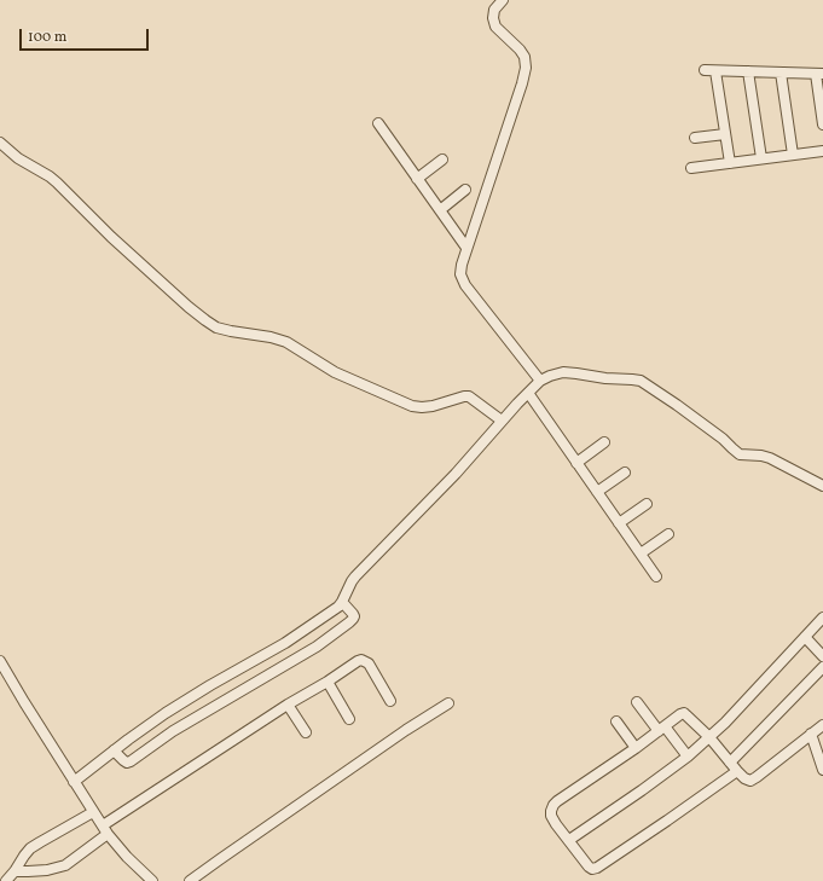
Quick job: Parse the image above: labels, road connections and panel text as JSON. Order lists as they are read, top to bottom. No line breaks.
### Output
{"scale_bar":"100 m"}
